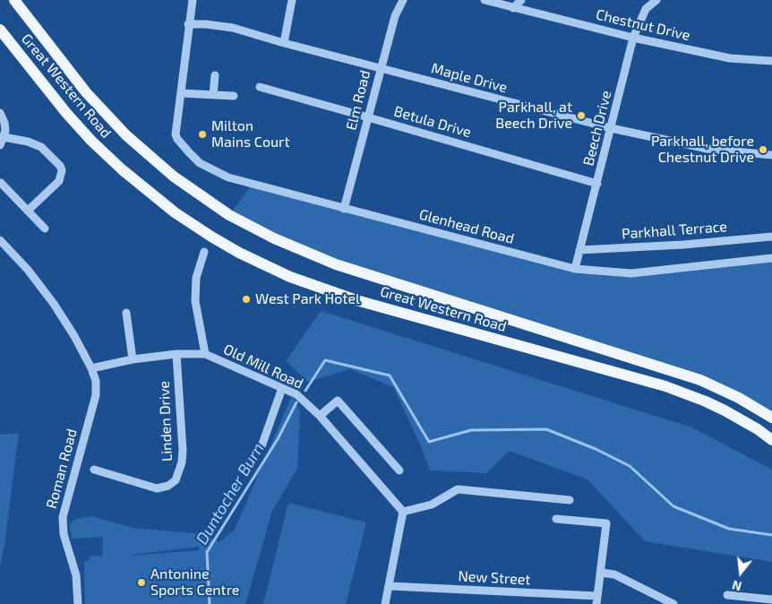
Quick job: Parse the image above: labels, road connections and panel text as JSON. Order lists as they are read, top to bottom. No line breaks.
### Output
{"streets":{"main road":["Great Western Road"],"street":["Chestnut Drive","Maple Drive","Elm Road","Betula Drive","Beech Drive","Glenhead Road","Parkhall Terrace","Old Mill Road","Linden Drive","Roman Road","New Street"]},"crossings":[["Chestnut Drive","Beech Drive"],["Maple Drive","Elm Road"],["Maple Drive","Beech Drive"],["Elm Road","Betula Drive"],["Elm Road","Glenhead Road"],["Betula Drive","Beech Drive"],["Beech Drive","Glenhead Road"],["Beech Drive","Parkhall Terrace"],["Old Mill Road","Linden Drive"],["Old Mill Road","Roman Road"]],"water":["Duntocher Burn"],"places":["Parkhall, at Beech Drive","Milton Mains Court","Parkhall, before Chestnut Drive","West Park Hotel","Antonine Sports Centre"],"north":"bottom"}
